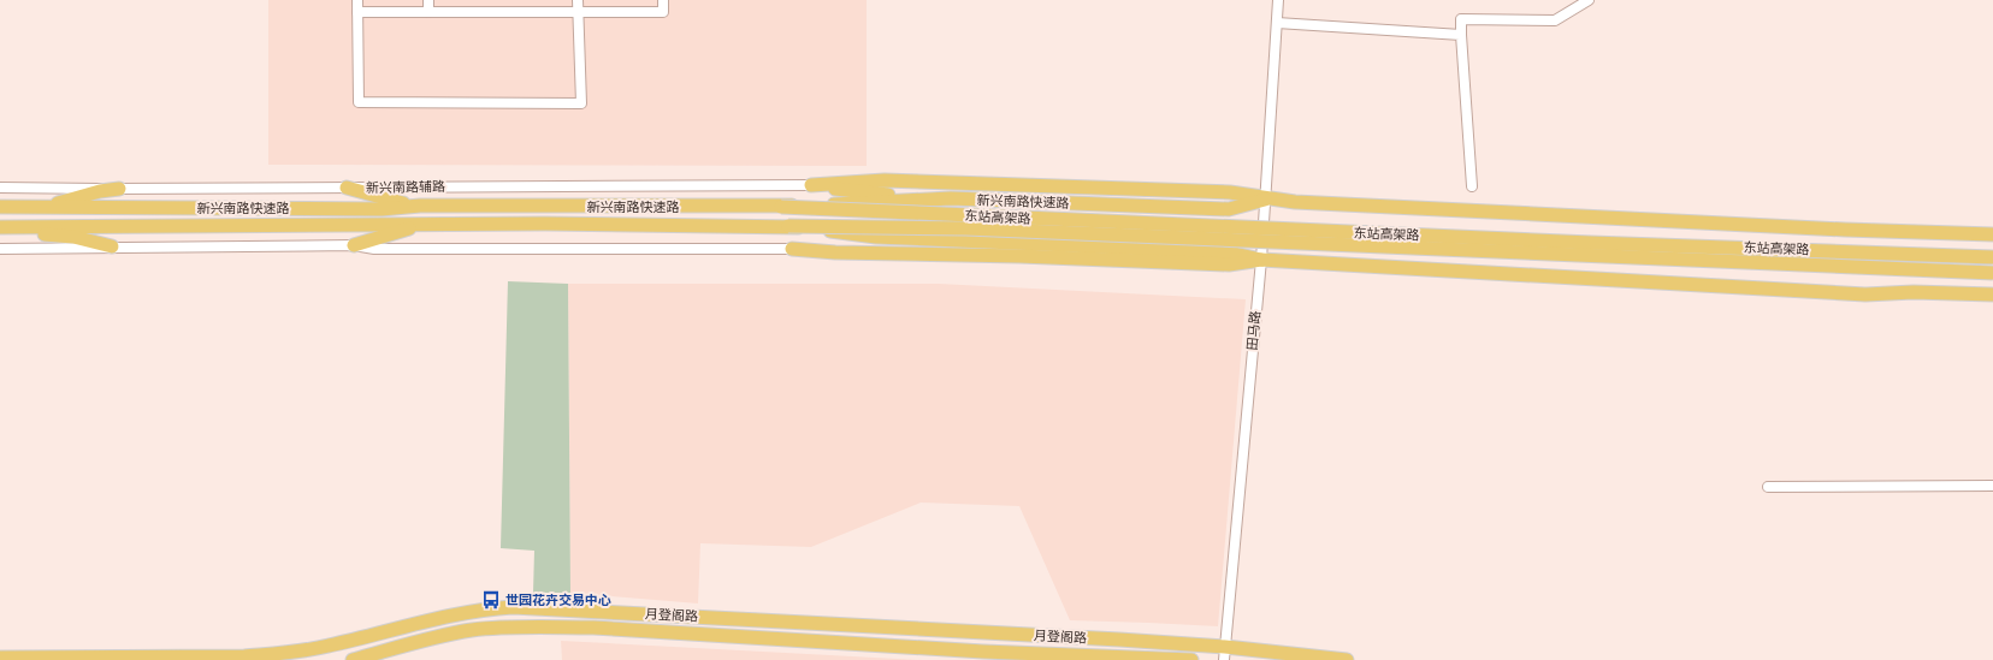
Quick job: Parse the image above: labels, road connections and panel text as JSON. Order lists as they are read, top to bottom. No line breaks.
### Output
{"streets":{"main road":["新兴南路快速路","东站高架路","月登阁路"],"street":["新兴南路辅路","田马路"]},"crossings":[["新兴南路快速路","东站高架路"],["新兴南路快速路","田马路"],["田马路","月登阁路"]],"places":{"bus stop":["世园花卉交易中心"]}}
